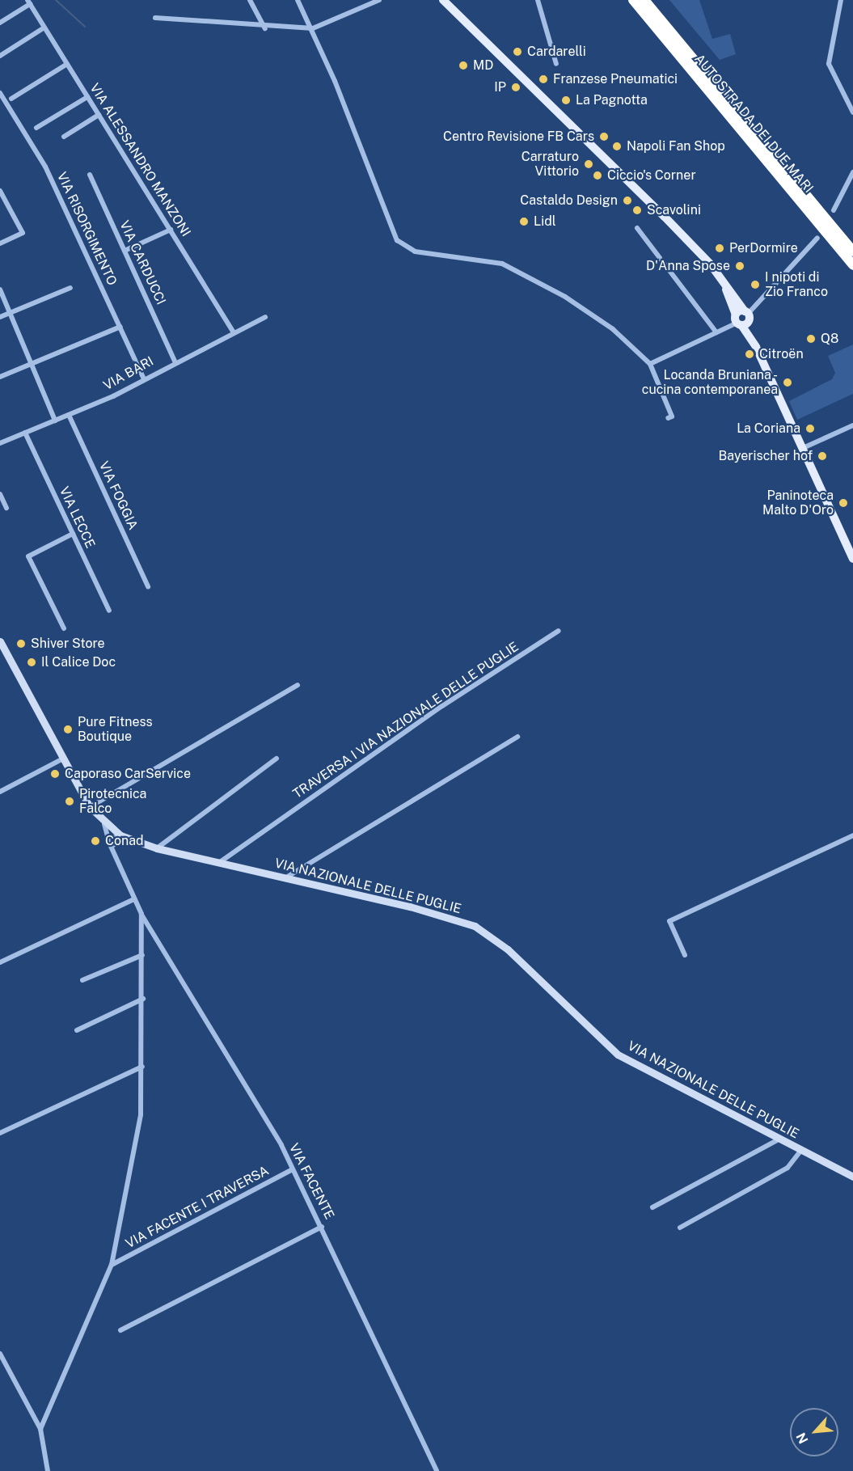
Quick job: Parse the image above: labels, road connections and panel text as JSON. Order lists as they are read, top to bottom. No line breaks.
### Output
{"streets":{"highway":["AUTOSTRADA DEI DUE MARI"],"main road":["VIA NAZIONALE DELLE PUGLIE"],"street":["VIA ALESSANDRO MANZONI","VIA RISORGIMENTO","VIA CARDUCCI","VIA BARI","VIA FOGGIA","VIA LECCE","TRAVERSA I VIA NAZIONALE DELLE PUGLIE","VIA FACENTE","VIA FACENTE I TRAVERSA"]},"crossings":[["VIA ALESSANDRO MANZONI","VIA BARI"],["VIA RISORGIMENTO","VIA BARI"],["VIA CARDUCCI","VIA BARI"],["VIA BARI","VIA FOGGIA"],["VIA BARI","VIA LECCE"],["TRAVERSA I VIA NAZIONALE DELLE PUGLIE","VIA NAZIONALE DELLE PUGLIE"],["VIA NAZIONALE DELLE PUGLIE","VIA FACENTE"],["VIA FACENTE","VIA FACENTE I TRAVERSA"]],"places":["Cardarelli","MD","Franzese Pneumatici","IP","La Pagnotta","Centro Revisione FB Cars","Napoli Fan Shop","Carraturo Vittorio","Ciccio's Corner","Castaldo Design","Scavolini","Lidl","PerDormire","D'Anna Spose","I nipoti di Zio Franco","Q8","Citroën","Locanda Bruniana - cucina contemporanea","La Coriana","Bayerischer hof","Paninoteca Malto D'Oro","Shiver Store","Il Calice Doc","Pure Fitness Boutique","Caporaso CarService","Pirotecnica Falco","Conad"],"north":"bottom left"}
